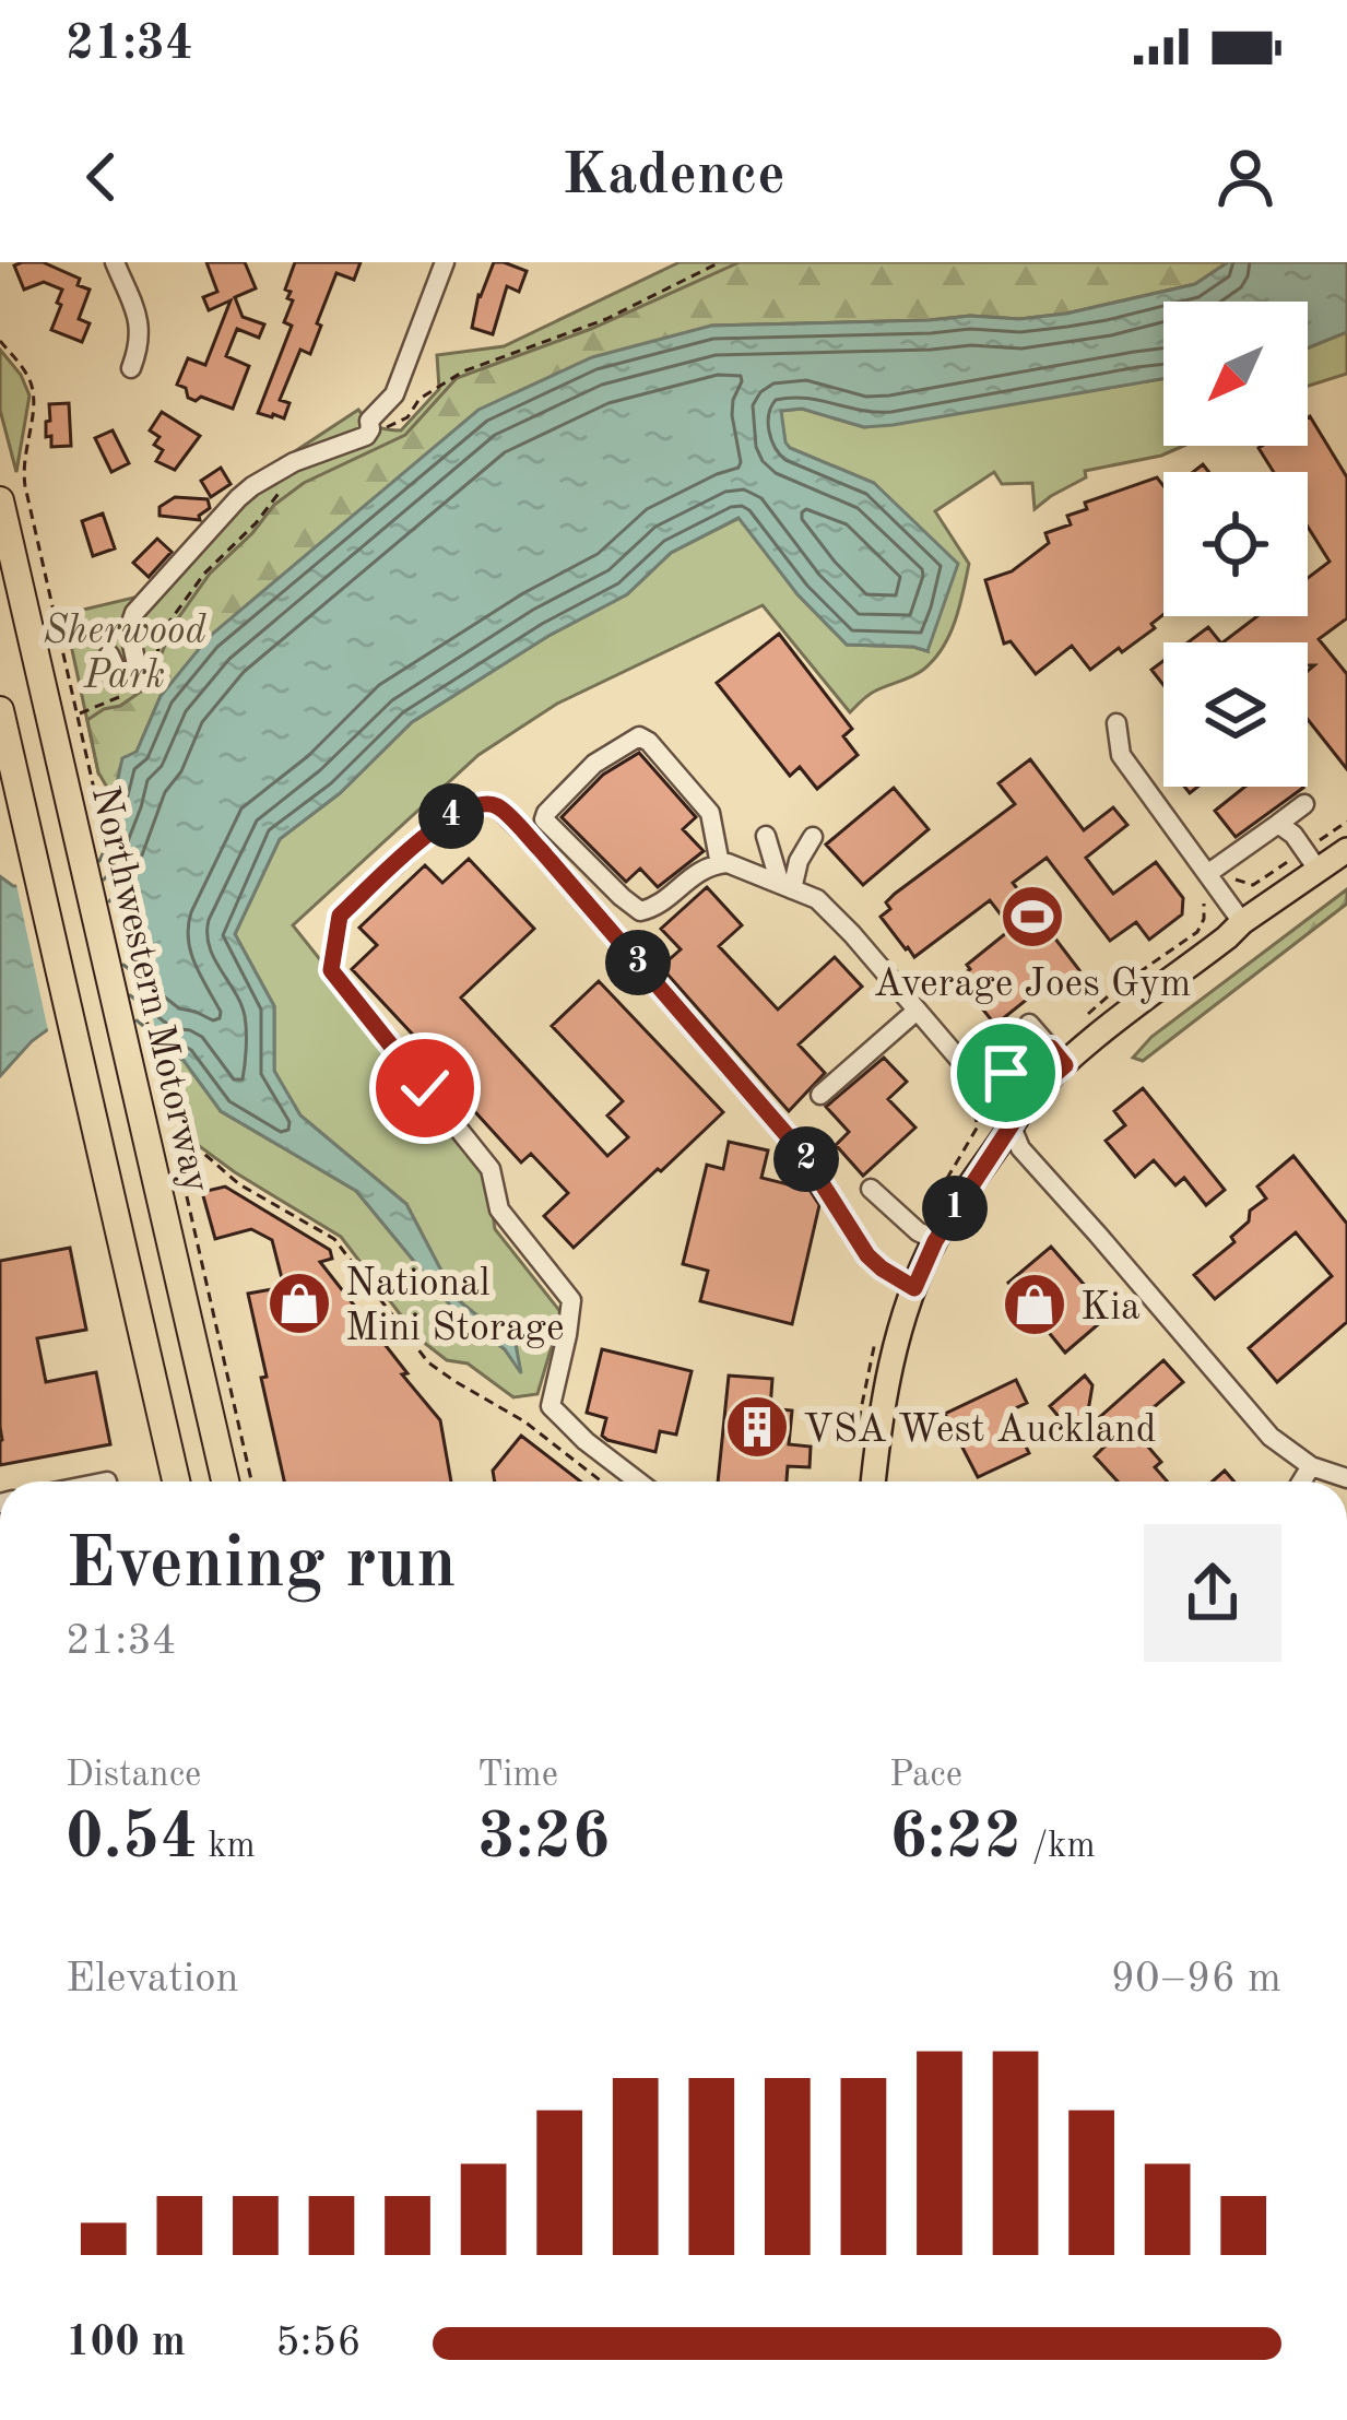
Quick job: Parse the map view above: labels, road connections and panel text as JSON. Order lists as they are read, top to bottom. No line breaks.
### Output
{"streets":{"highway":["Northwestern Motorway"]},"parks":["Sherwood Park"],"places":{"sports":["Average Joes Gym"],"shop":["National Mini Storage","Kia"],"building":["VSA West Auckland"]},"north":"bottom left","page":{"status":"21:34","header":"Kadence","pins":["4","3","2","1"],"heading":["Evening run","21:34"],"stats":[["Distance","0.54 km"],["Time","3:26"],["Pace","6:22 /km"]],"chart":["Elevation","90–96 m"],"list":[{"name":"100 m","note":"5:56"}]}}
